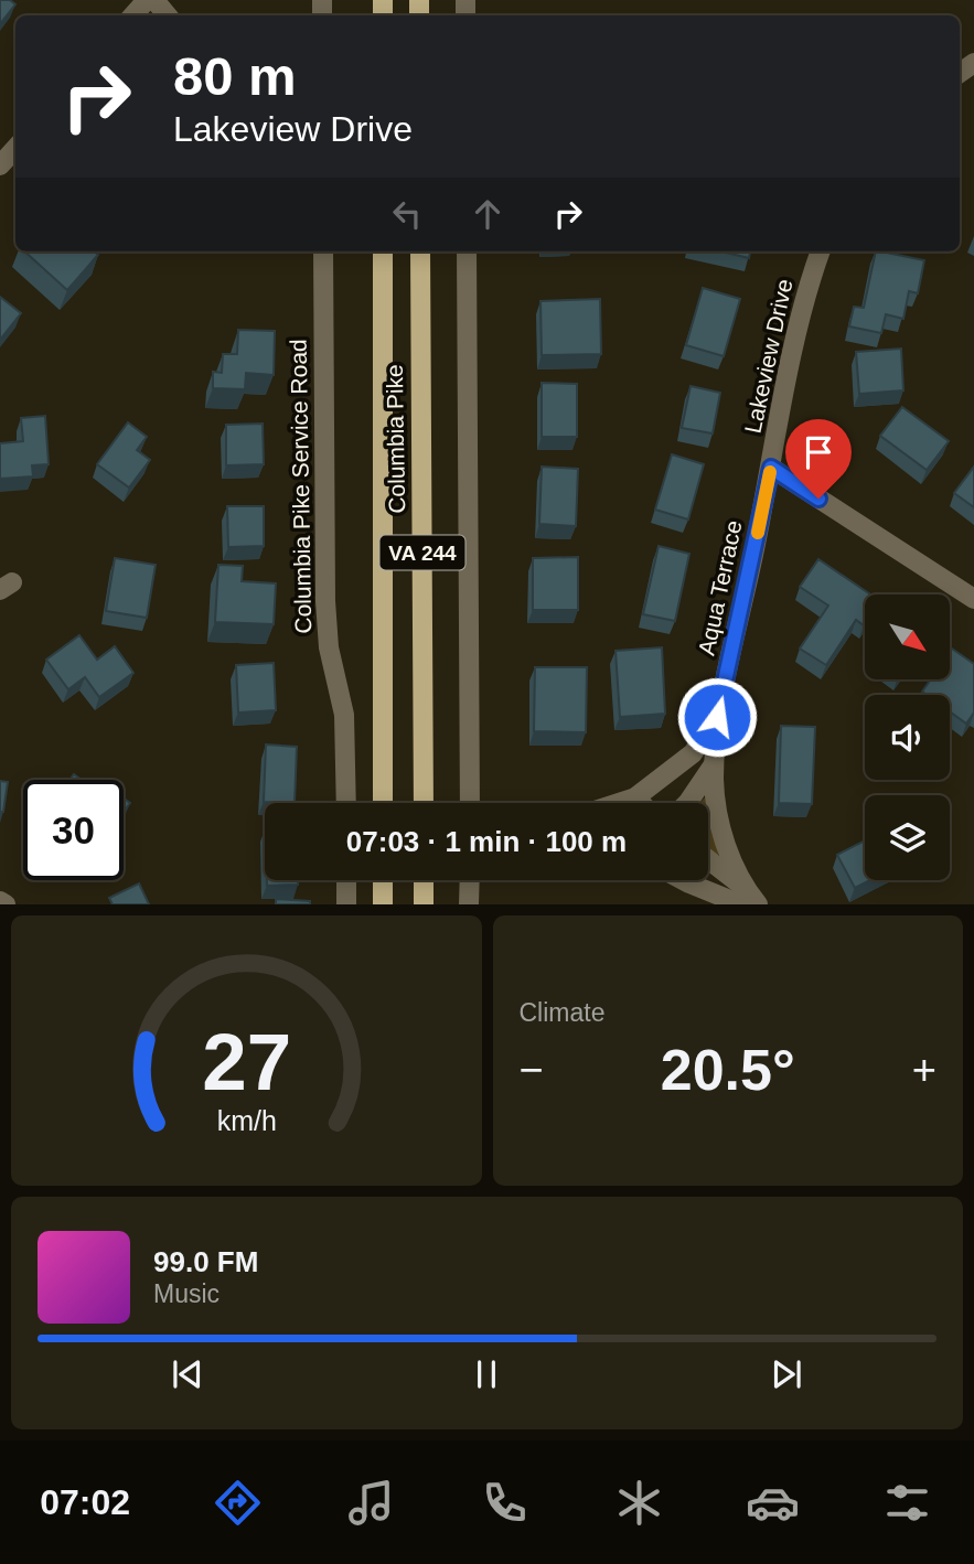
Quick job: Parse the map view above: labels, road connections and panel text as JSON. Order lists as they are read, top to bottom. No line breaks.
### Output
{"streets":{"main road":["Columbia Pike","VA 244"],"street":["Lakeview Drive","Columbia Pike Service Road","Aqua Terrace"]},"crossings":[["Lakeview Drive","Aqua Terrace"]],"north":"bottom right","page":{"turn":["80 m","Lakeview Drive"],"limit":"30","trip":"07:03 · 1 min · 100 m","tile":"Climate","heat":["−","20.5°","+"],"song":["99.0 FM","Music"],"tabs":"07:02","gauge":["27","km/h"]}}
